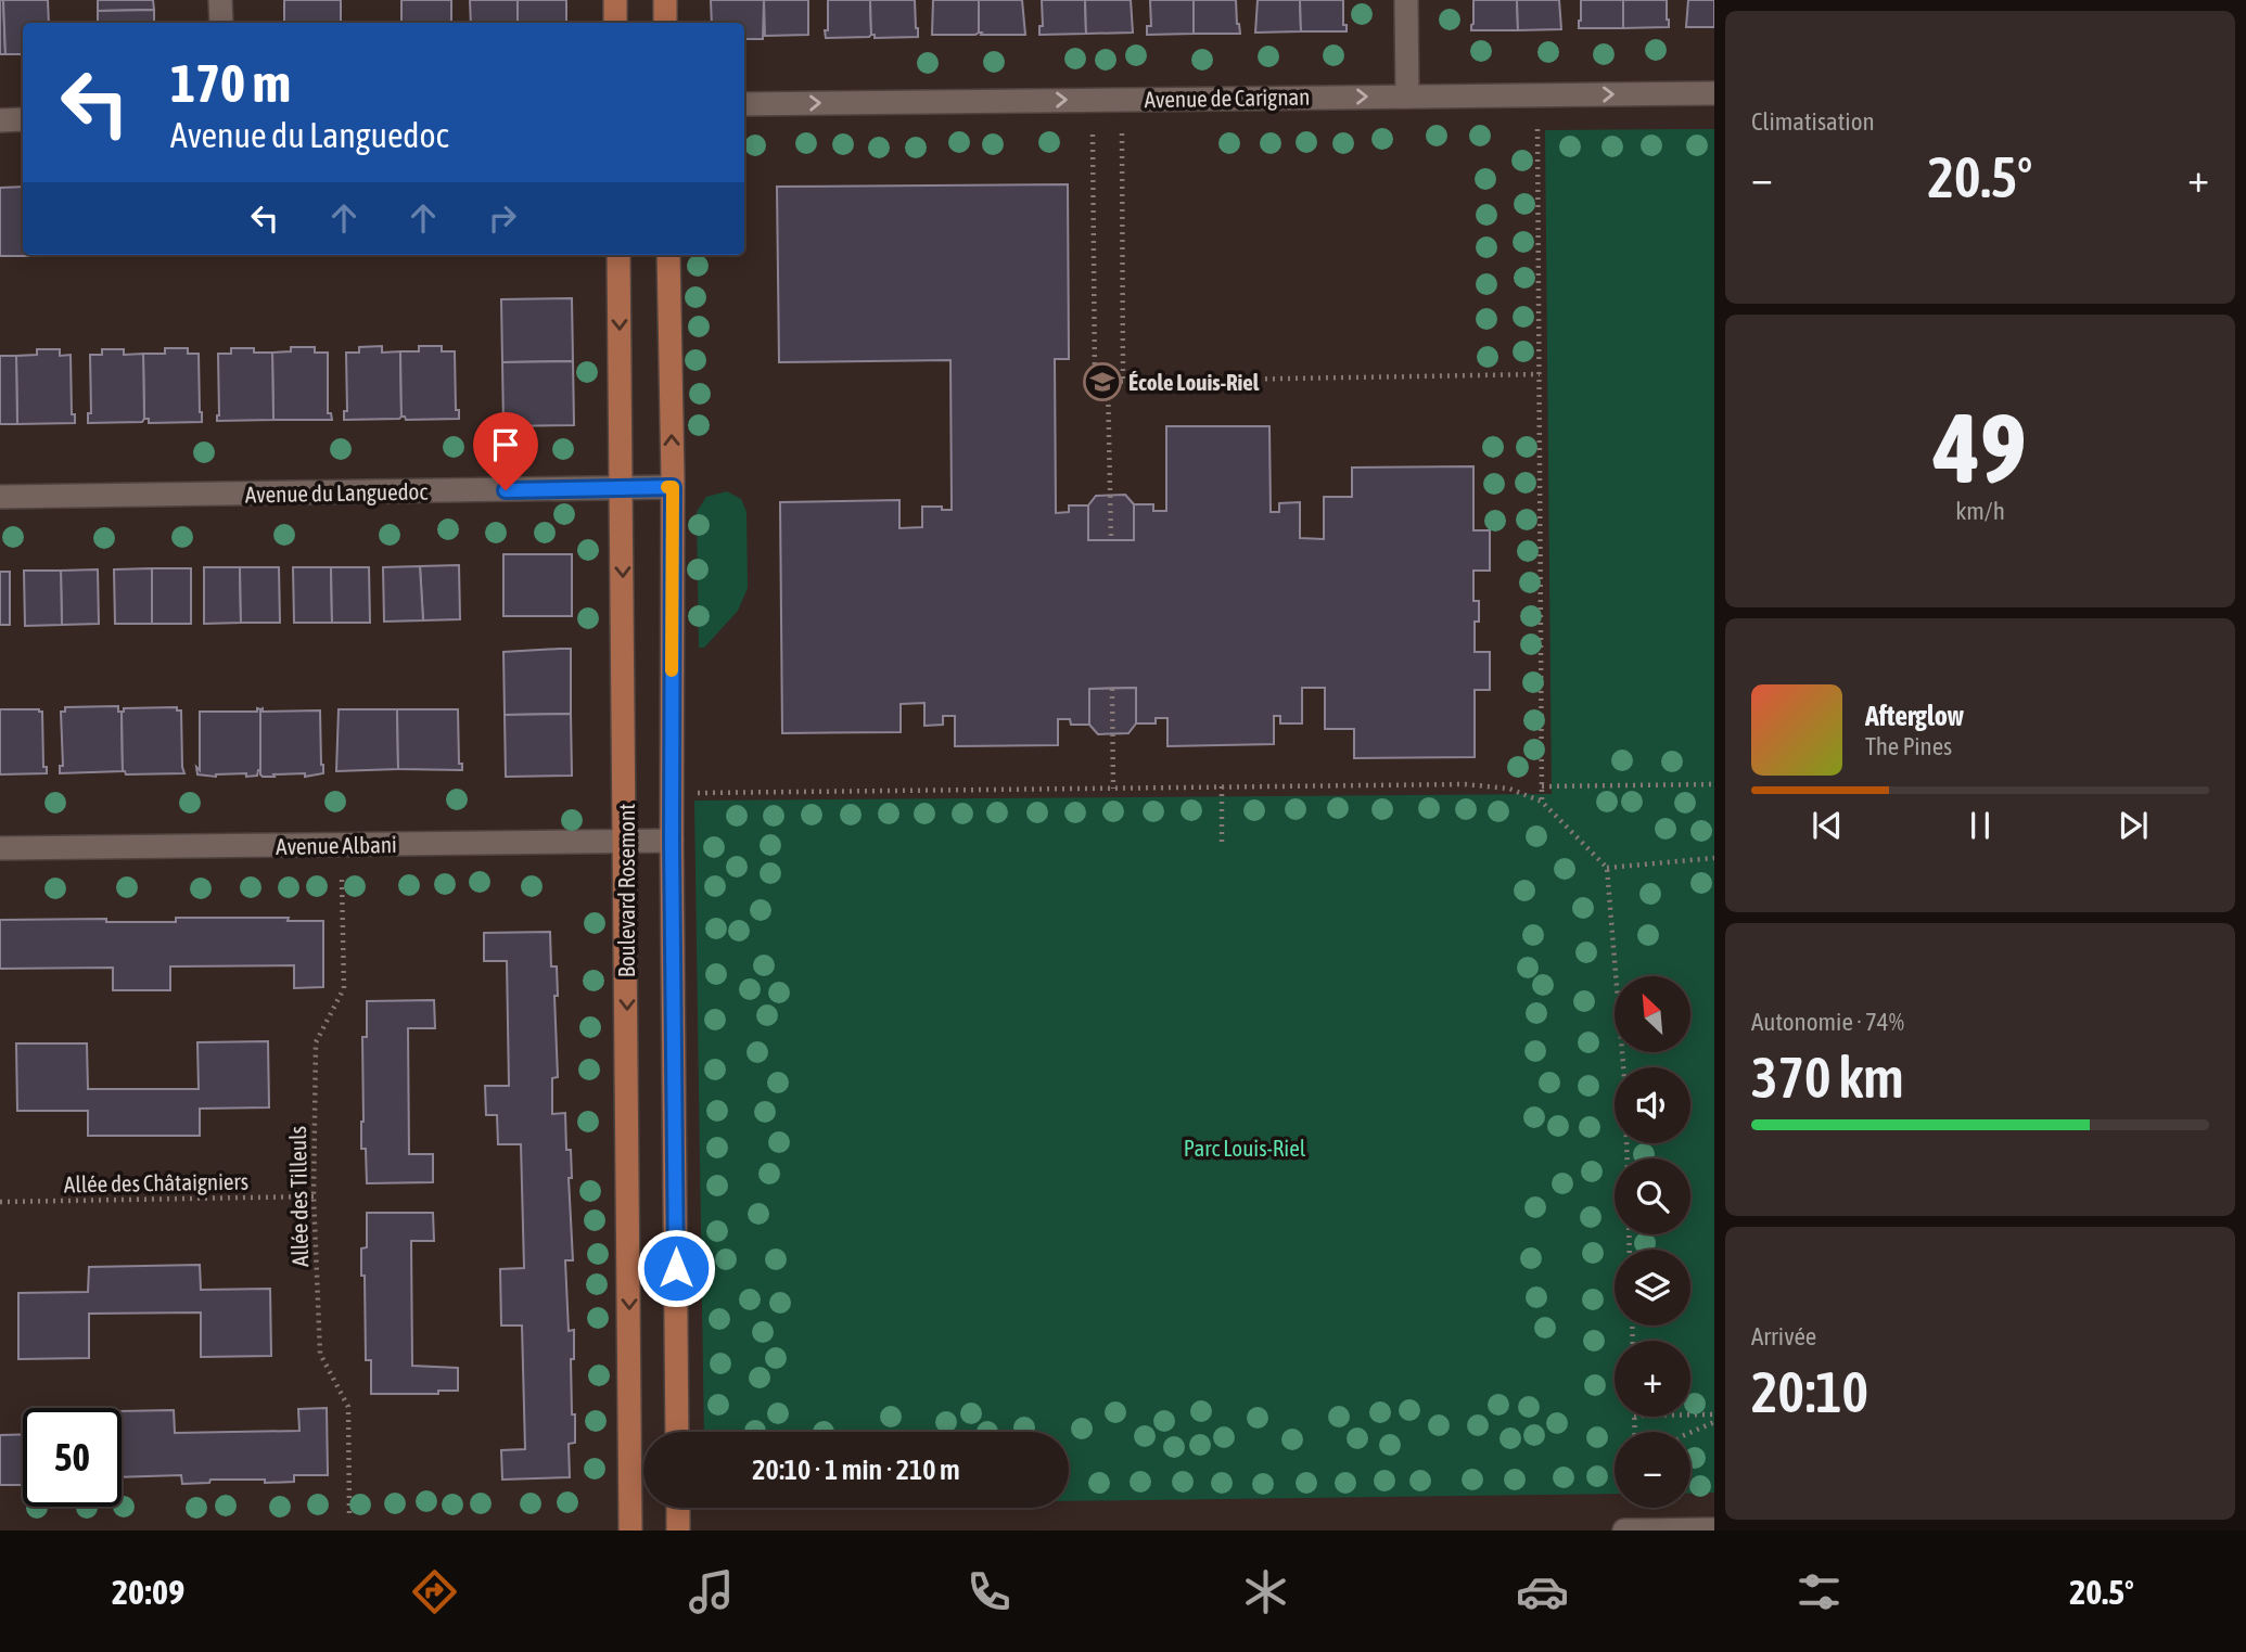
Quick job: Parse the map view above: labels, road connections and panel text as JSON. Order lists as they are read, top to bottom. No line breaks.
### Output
{"streets":{"main road":["Boulevard Rosemont"],"street":["Avenue de Carignan","Avenue du Languedoc","Avenue Albani"],"path":["Allée des Châtaigniers","Allée des Tilleuls"]},"crossings":[["Avenue du Languedoc","Boulevard Rosemont"],["Avenue Albani","Boulevard Rosemont"],["Allée des Châtaigniers","Allée des Tilleuls"]],"one_way":["Avenue de Carignan"],"parks":["Parc Louis-Riel"],"places":{"school or university":["École Louis-Riel"]},"north":"top left","page":{"tile":["Climatisation",["49","km/h"],["Autonomie · 74%","370 km"],["Arrivée","20:10"]],"turn":["170 m","Avenue du Languedoc"],"heat":["−","20.5°","+"],"song":["Afterglow","The Pines"],"map_buttons":["+","−"],"limit":"50","trip":"20:10 · 1 min · 210 m","tabs":["20:09","20.5°"]}}
